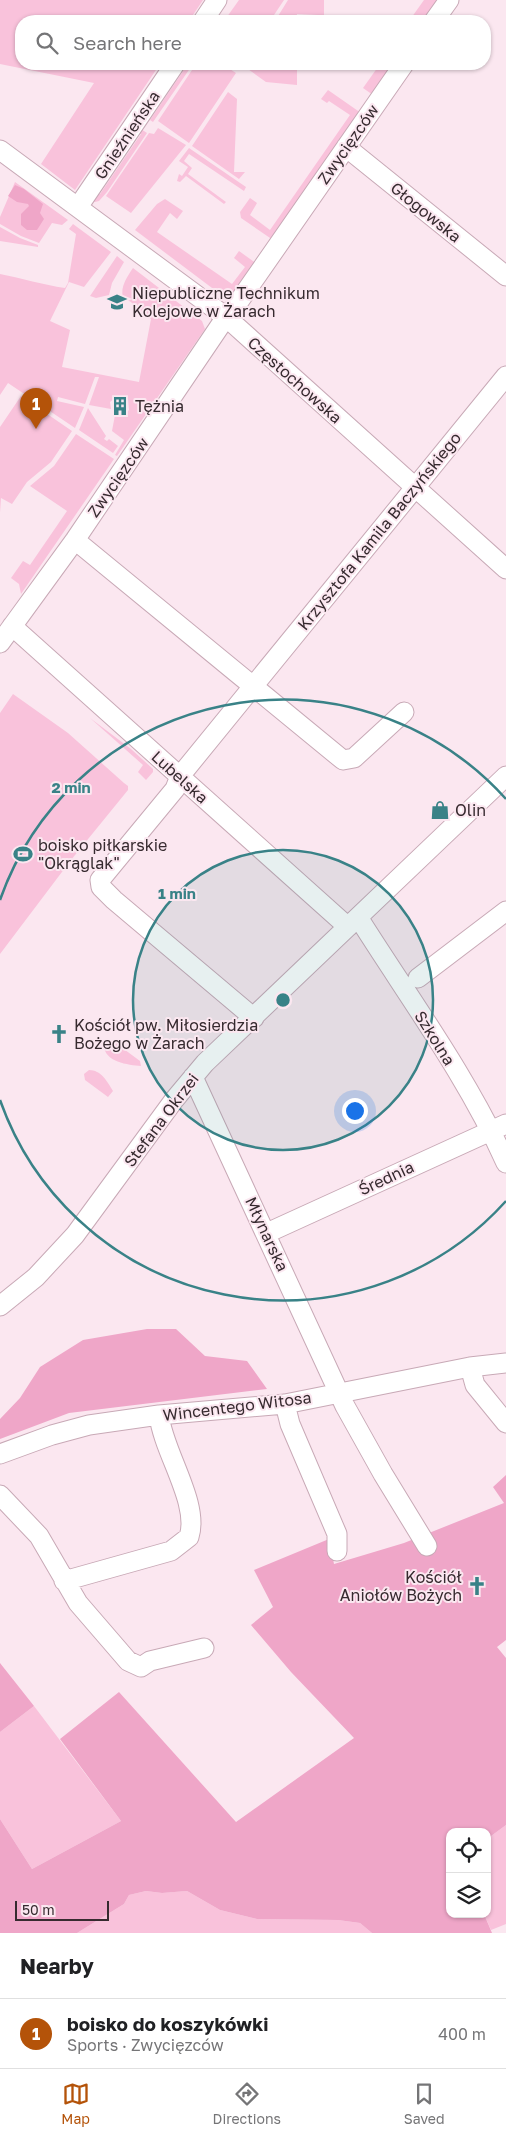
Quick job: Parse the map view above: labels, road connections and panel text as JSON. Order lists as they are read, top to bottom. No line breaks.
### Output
{"streets":{"street":["Gnieźnieńska","Zwycięzców","Głogowska","Częstochowska","Krzysztofa Kamila Baczyńskiego","Lubelska","Szkolna","Stefana Okrzei","Średnia","Młynarska","Wincentego Witosa"]},"crossings":[["Gnieźnieńska","Częstochowska"],["Zwycięzców","Głogowska"],["Zwycięzców","Częstochowska"],["Zwycięzców","Lubelska"],["Częstochowska","Krzysztofa Kamila Baczyńskiego"],["Krzysztofa Kamila Baczyńskiego","Lubelska"],["Krzysztofa Kamila Baczyńskiego","Stefana Okrzei"],["Lubelska","Szkolna"],["Lubelska","Stefana Okrzei"],["Szkolna","Stefana Okrzei"],["Szkolna","Średnia"],["Stefana Okrzei","Młynarska"],["Średnia","Młynarska"],["Młynarska","Wincentego Witosa"]],"places":{"school or university":["Niepubliczne Technikum Kolejowe w Żarach"],"building":["Tężnia"],"shop":["Olin"],"sports":["boisko piłkarskie \"Okrąglak\""],"church":["Kościół pw. Miłosierdzia Bożego w Żarach","Kościół Aniołów Bożych"]},"scale_bar":"50 m","page":{"search":"Search here","pins":"1","scale":"50 m","heading":"Nearby","list":[{"mark":"1","name":"boisko do koszykówki","note":"Sports · Zwycięzców","value":"400 m"}],"nav":["Map","Directions","Saved"]},"rings":["2 min","1 min"]}
